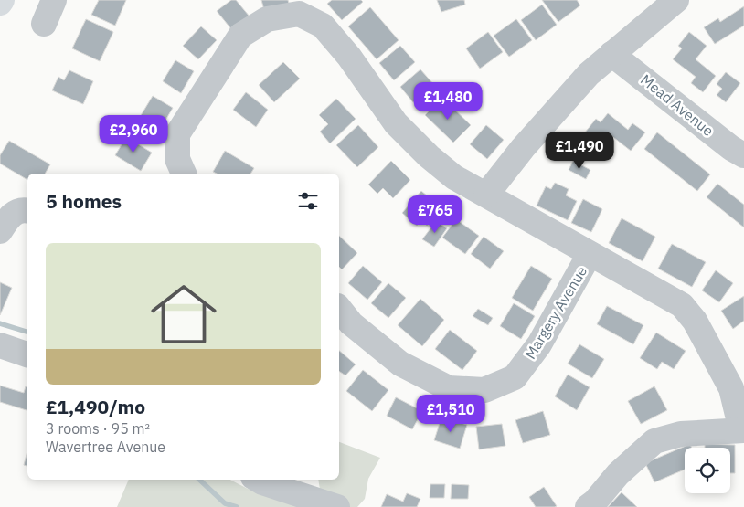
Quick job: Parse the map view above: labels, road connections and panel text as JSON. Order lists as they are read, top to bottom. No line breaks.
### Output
{"streets":{"street":["Mead Avenue","Margery Avenue"]},"page":{"price":["£1,480","£2,960","£1,490","£765","£1,510"],"heading":"5 homes","list":[{"name":"£1,490/mo","note":"3 rooms · 95 m² · Wavertree Avenue"}]}}
